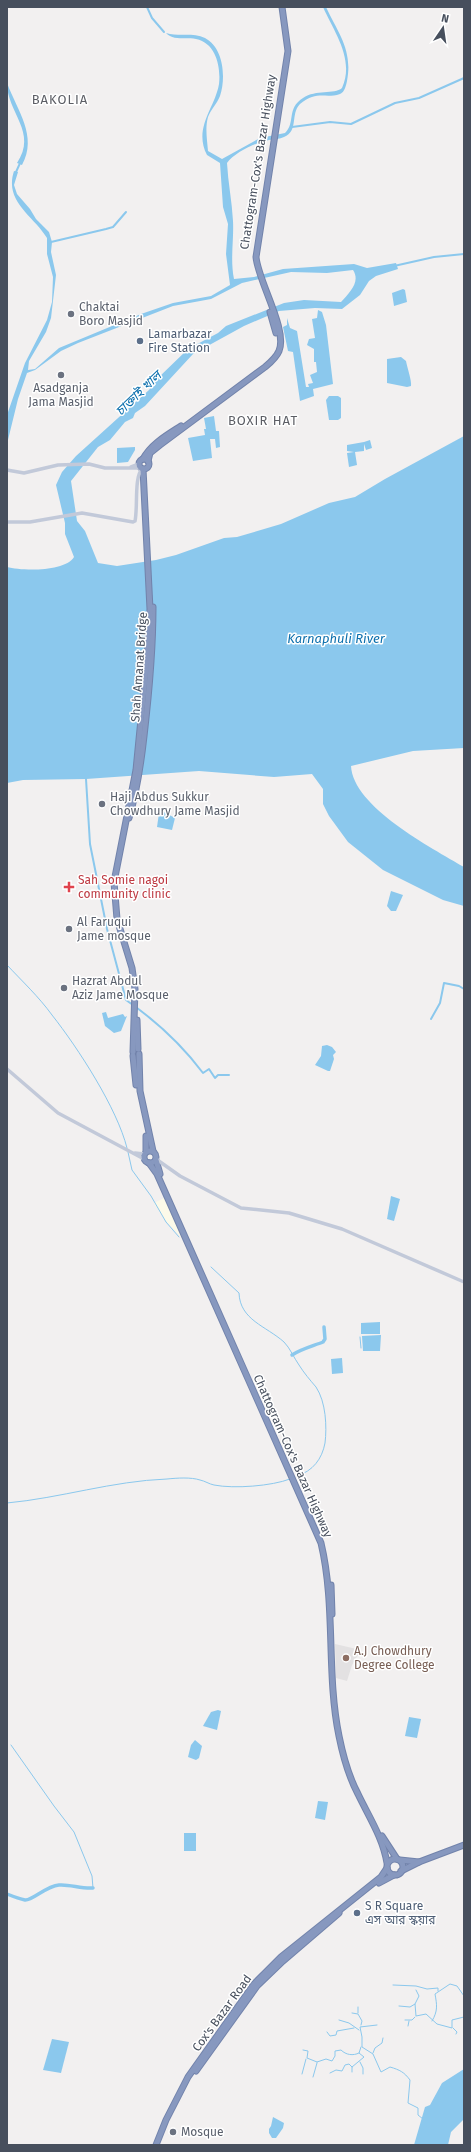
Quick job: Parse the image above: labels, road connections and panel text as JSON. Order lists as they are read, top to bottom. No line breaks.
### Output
{"streets":{"highway":["Chattogram-Cox's Bazar Highway","Shah Amanat Bridge","Cox's Bazar Road"]},"crossings":[["Chattogram-Cox's Bazar Highway","Shah Amanat Bridge"],["Chattogram-Cox's Bazar Highway","Cox's Bazar Road"]],"districts":["BAKOLIA","BOXIR HAT"],"water":["চাক্তাই খাল","Karnaphuli River"],"places":{"other":["Chaktai Boro Masjid","Lamarbazar Fire Station","Asadganja Jama Masjid","Haji Abdus Sukkur Chowdhury Jame Masjid","Al Faruqui Jame mosque","Hazrat Abdul Aziz Jame Mosque","A.J Chowdhury Degree College","S R Square এস আর স্কয়ার","Mosque"],"health":["Sah Somie nagoi community clinic"]},"north":"top"}
